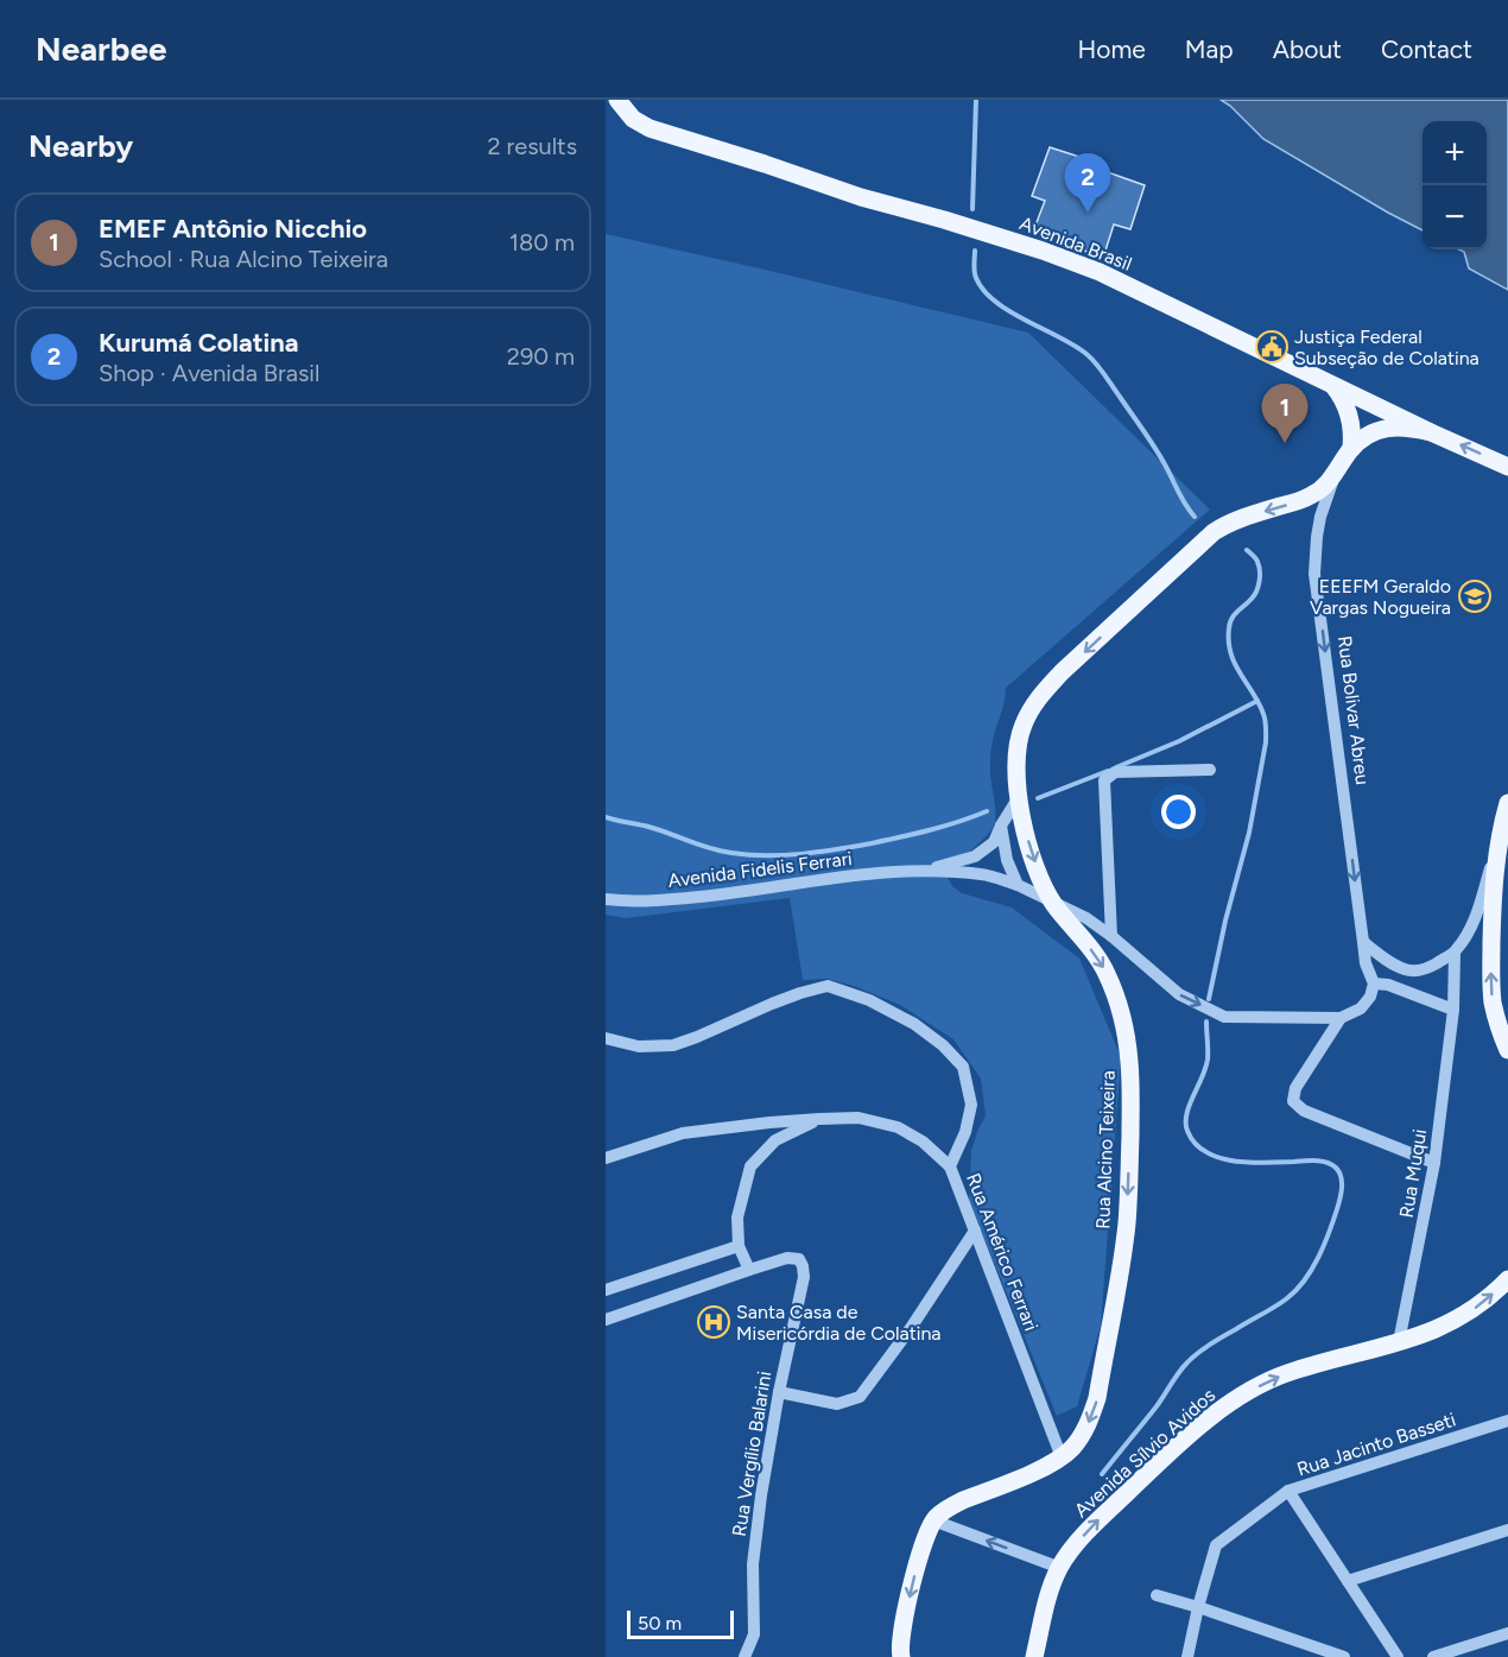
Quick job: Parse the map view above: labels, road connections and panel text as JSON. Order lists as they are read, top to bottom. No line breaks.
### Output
{"streets":{"main road":["Avenida Brasil","Rua Bolivar Abreu","Rua Alcino Teixeira","Avenida Sílvio Avidos"],"street":["Avenida Fidelis Ferrari","Rua Muqui","Rua Américo Ferrari","Rua Jacinto Basseti","Rua Vergílio Balarini"]},"crossings":[["Avenida Brasil","Rua Bolivar Abreu"],["Rua Bolivar Abreu","Rua Alcino Teixeira"],["Avenida Fidelis Ferrari","Rua Alcino Teixeira"],["Rua Alcino Teixeira","Rua Américo Ferrari"],["Rua Muqui","Avenida Sílvio Avidos"]],"one_way":["Rua Bolivar Abreu","Rua Alcino Teixeira","Avenida Sílvio Avidos"],"places":{"public building":["Justiça Federal Subseção de Colatina"],"school or university":["EEEFM Geraldo Vargas Nogueira"],"hospital":["Santa Casa de Misericórdia de Colatina"]},"scale_bar":"50 m","page":{"header":"Nearbee","nav":["Home","Map","About","Contact"],"heading":["Nearby","2 results"],"map_buttons":["+","−"],"pins":["2","1"],"list":[{"mark":"1","name":"EMEF Antônio Nicchio","note":"School · Rua Alcino Teixeira","value":"180 m"},{"mark":"2","name":"Kurumá Colatina","note":"Shop · Avenida Brasil","value":"290 m"}],"scale":"50 m"}}
